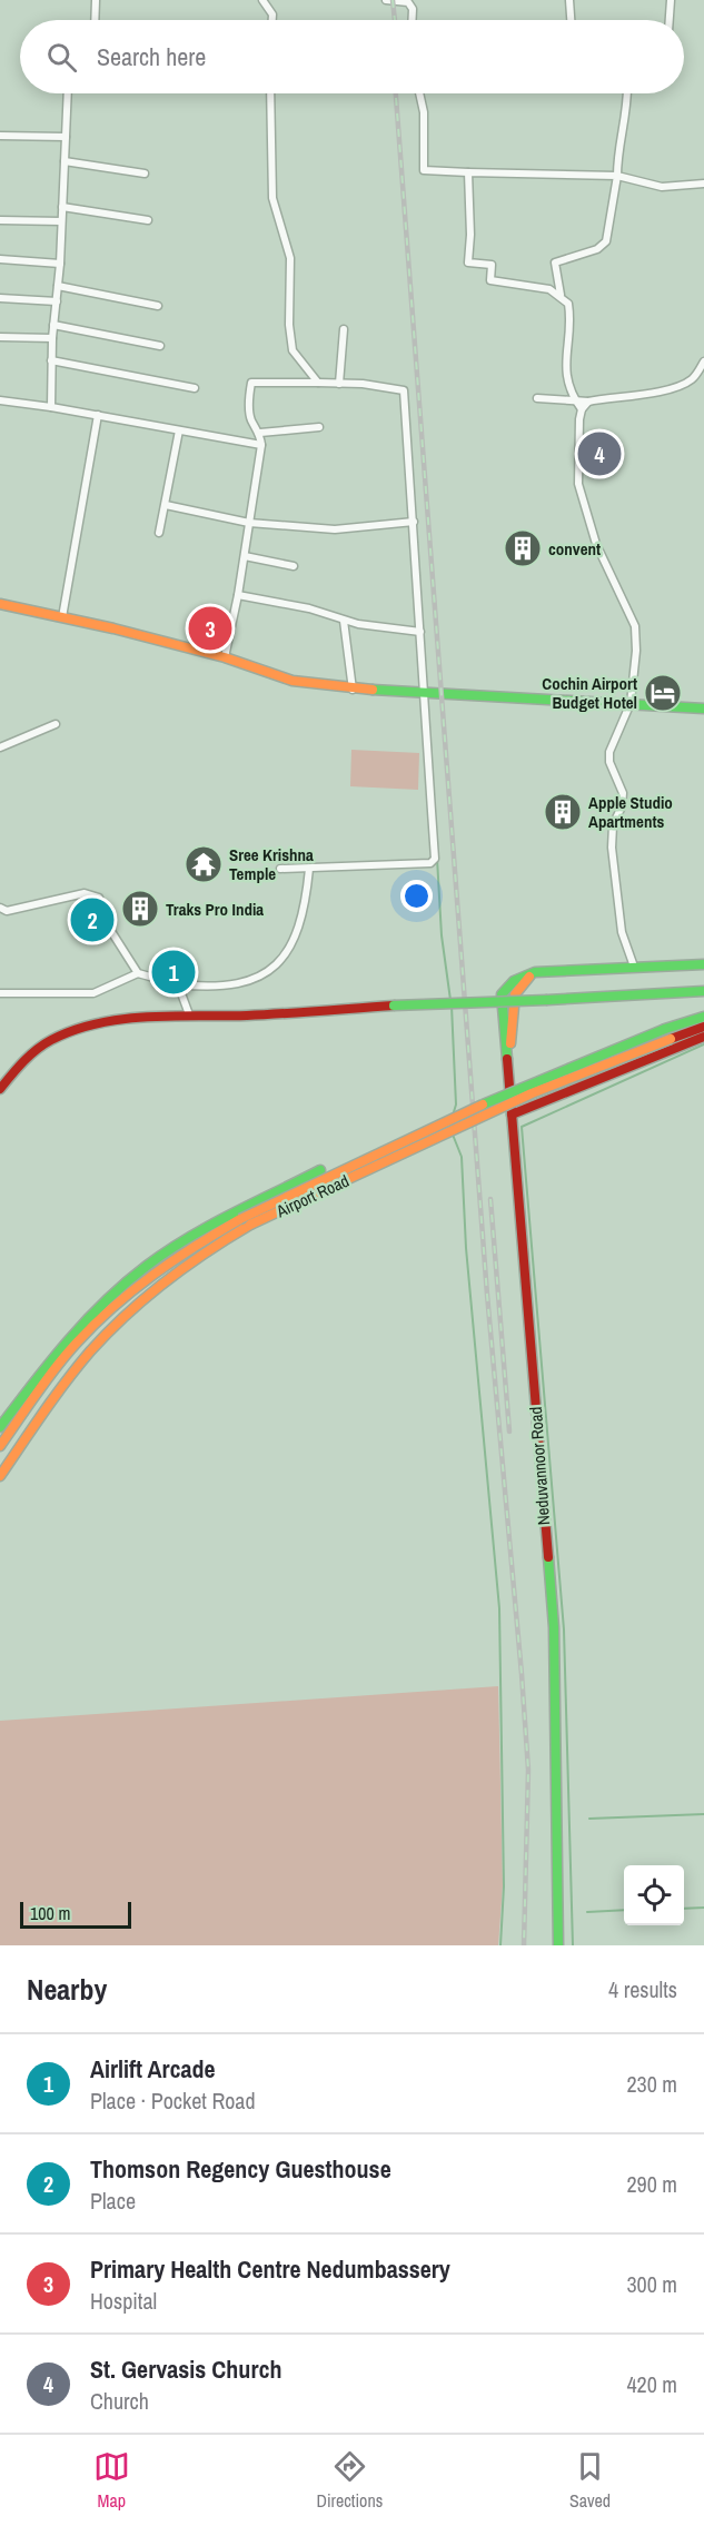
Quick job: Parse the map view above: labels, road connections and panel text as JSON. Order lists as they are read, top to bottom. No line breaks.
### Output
{"streets":{"main road":["Airport Road","Neduvannoor Road"]},"places":{"building":["convent","Apple Studio Apartments","Traks Pro India"],"hotel":["Cochin Airport Budget Hotel"],"temple":["Sree Krishna Temple"]},"scale_bar":"100 m","page":{"search":"Search here","pins":["4","3","2","1"],"scale":"100 m","heading":["Nearby","4 results"],"list":[{"mark":"1","name":"Airlift Arcade","note":"Place · Pocket Road","value":"230 m"},{"mark":"2","name":"Thomson Regency Guesthouse","note":"Place","value":"290 m"},{"mark":"3","name":"Primary Health Centre Nedumbassery","note":"Hospital","value":"300 m"},{"mark":"4","name":"St. Gervasis Church","note":"Church","value":"420 m"}],"nav":["Map","Directions","Saved"]}}
